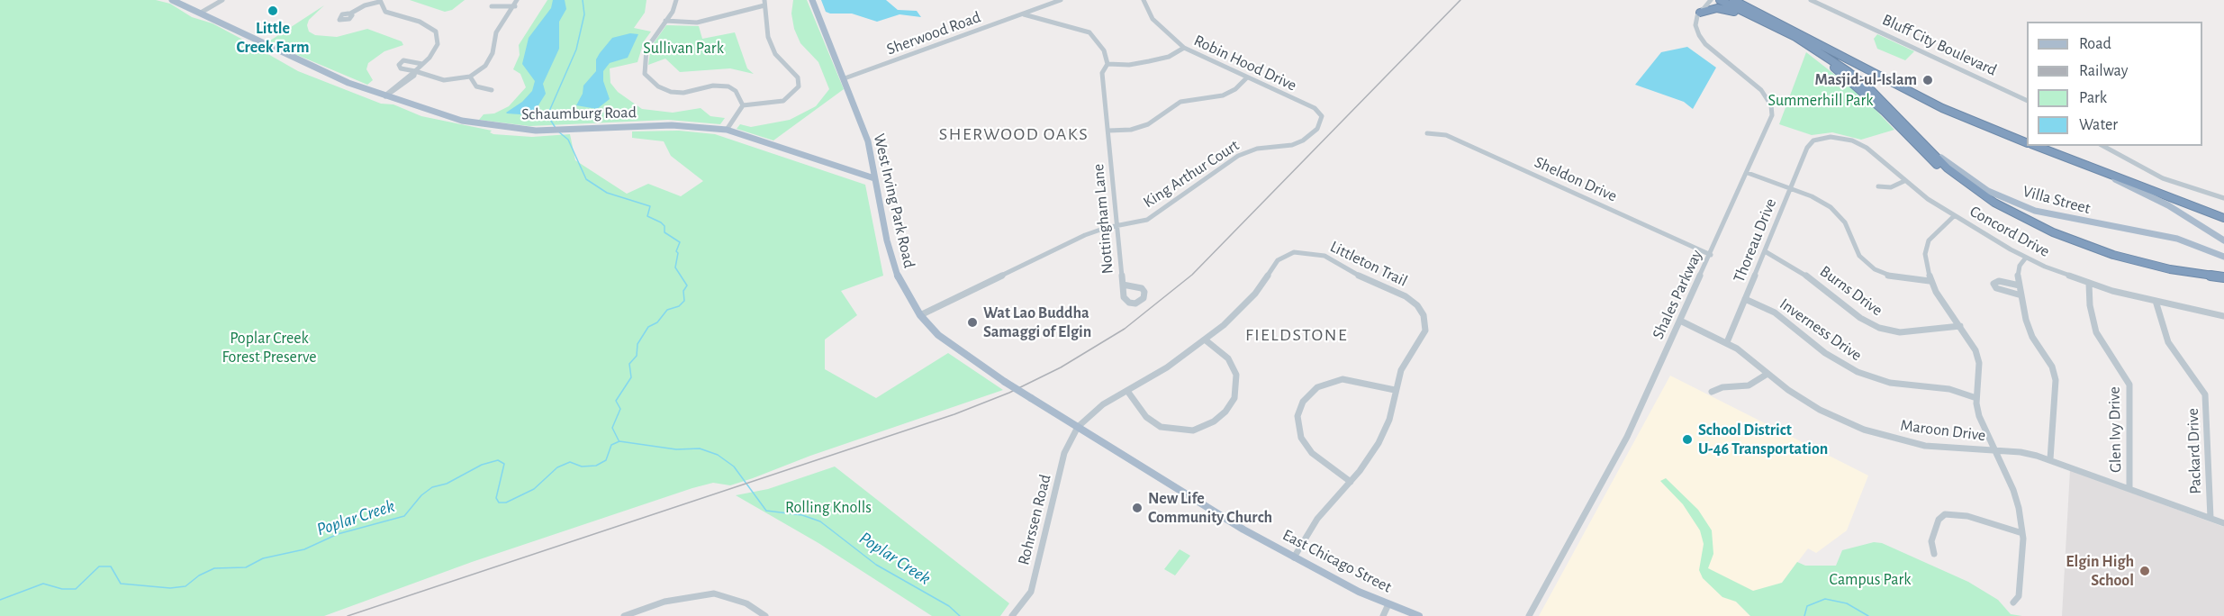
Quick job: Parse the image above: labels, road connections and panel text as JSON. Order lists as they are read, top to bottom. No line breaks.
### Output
{"streets":{"main road":["Schaumburg Road","Villa Street","West Irving Park Road","East Chicago Street"],"street":["Sherwood Road","Bluff City Boulevard","Robin Hood Drive","King Arthur Court","Sheldon Drive","Nottingham Lane","Concord Drive","Thoreau Drive","Littleton Trail","Burns Drive","Shales Parkway","Inverness Drive","Glen Ivy Drive","Maroon Drive","Packard Drive","Rohrssen Road"]},"crossings":[["Sherwood Road","West Irving Park Road"],["Robin Hood Drive","King Arthur Court"],["Schaumburg Road","West Irving Park Road"],["King Arthur Court","West Irving Park Road"],["King Arthur Court","Nottingham Lane"],["Sheldon Drive","Shales Parkway"],["West Irving Park Road","Littleton Trail"],["West Irving Park Road","Rohrssen Road"],["West Irving Park Road","East Chicago Street"],["Concord Drive","Thoreau Drive"],["Concord Drive","Glen Ivy Drive"],["Concord Drive","Packard Drive"],["Thoreau Drive","Burns Drive"],["Thoreau Drive","Inverness Drive"],["Thoreau Drive","Maroon Drive"],["Littleton Trail","Rohrssen Road"],["Littleton Trail","East Chicago Street"],["Shales Parkway","Maroon Drive"],["Glen Ivy Drive","Maroon Drive"],["Maroon Drive","Packard Drive"],["Rohrssen Road","East Chicago Street"]],"districts":["SHERWOOD OAKS","FIELDSTONE"],"water":["Poplar Creek"],"parks":["Sullivan Park","Summerhill Park","Poplar Creek Forest Preserve","Rolling Knolls","Campus Park"],"places":["Little Creek Farm","Masjid-ul-Islam","Wat Lao Buddha Samaggi of Elgin","School District U-46 Transportation","New Life Community Church","Elgin High School"],"legend":["Road","Railway","Park","Water"]}
